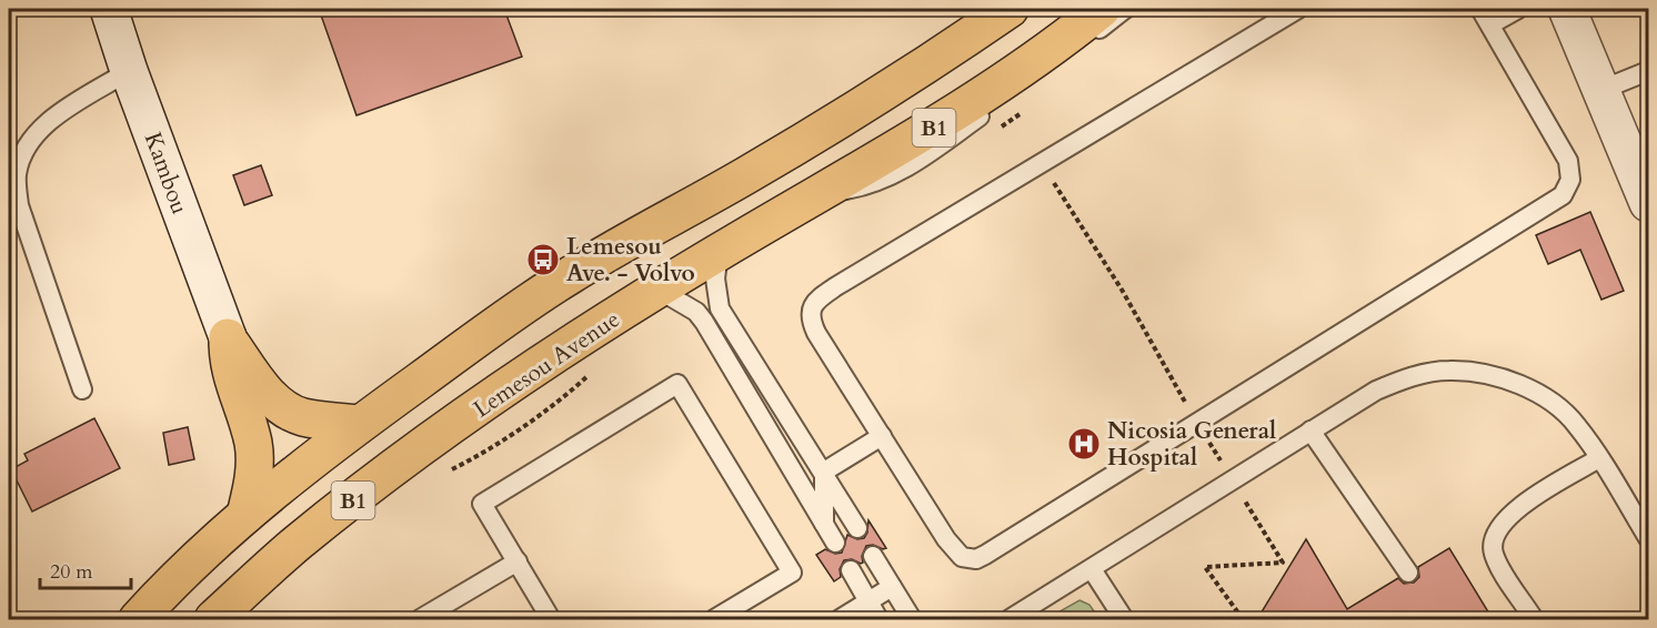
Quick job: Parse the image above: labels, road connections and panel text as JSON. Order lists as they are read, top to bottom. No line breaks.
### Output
{"streets":{"main road":["B1","Lemesou Avenue"],"street":["Kambou"]},"places":{"bus stop":["Lemesou Ave. - Volvo"],"hospital":["Nicosia General Hospital"]},"scale_bar":"20 m"}
